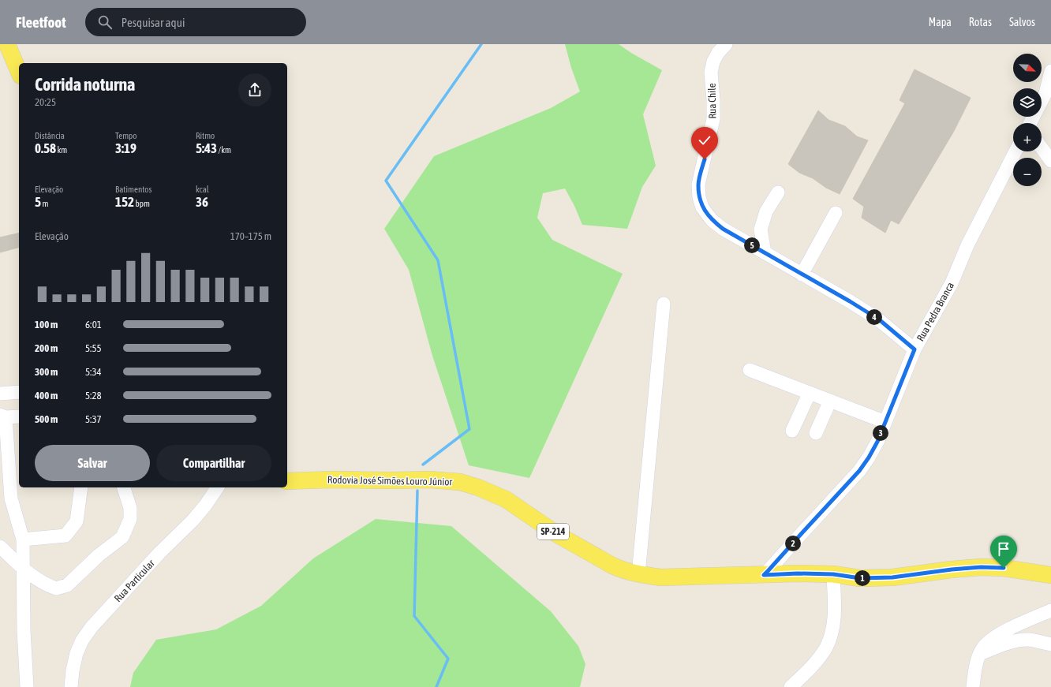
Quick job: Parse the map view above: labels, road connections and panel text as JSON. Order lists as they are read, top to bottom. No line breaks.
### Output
{"streets":{"main road":["Rodovia José Simões Louro Júnior","SP-214"],"street":["Rua Chile","Rua Pedra Branca","Rua Particular"]},"crossings":[["Rua Chile","Rua Pedra Branca"],["Rua Pedra Branca","Rodovia José Simões Louro Júnior"]],"north":"bottom right","page":{"header":"Fleetfoot","search":"Pesquisar aqui","nav":["Mapa","Rotas","Salvos"],"map_buttons":["+","−"],"heading":["Corrida noturna","20:25"],"stats":[["Distância","0.58 km"],["Tempo","3:19"],["Ritmo","5:43 /km"],["Elevação","5 m"],["Batimentos","152 bpm"],["kcal","36"]],"chart":["Elevação","170–175 m"],"pins":["5","4","3","2","1"],"list":[{"name":"100 m","note":"6:01"},{"name":"200 m","note":"5:55"},{"name":"300 m","note":"5:34"},{"name":"400 m","note":"5:28"},{"name":"500 m","note":"5:37"}],"buttons":["Salvar","Compartilhar"]}}
